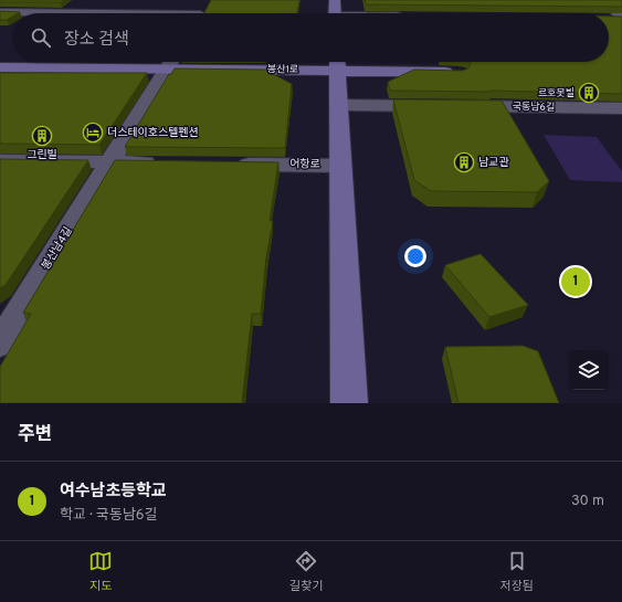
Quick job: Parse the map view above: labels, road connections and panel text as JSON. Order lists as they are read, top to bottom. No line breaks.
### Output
{"streets":{"street":["봉산1로","국동남6길","어항로","봉산남4길"]},"crossings":[["봉산1로","봉산남4길"]],"places":{"building":["르호봇빌","그린빌","남교관"],"hotel":["더스테이호스텔펜션"]},"page":{"search":"장소 검색","pins":"1","heading":"주변","list":[{"mark":"1","name":"여수남초등학교","note":"학교 · 국동남6길","value":"30 m"}],"nav":["지도","길찾기","저장됨"]}}
